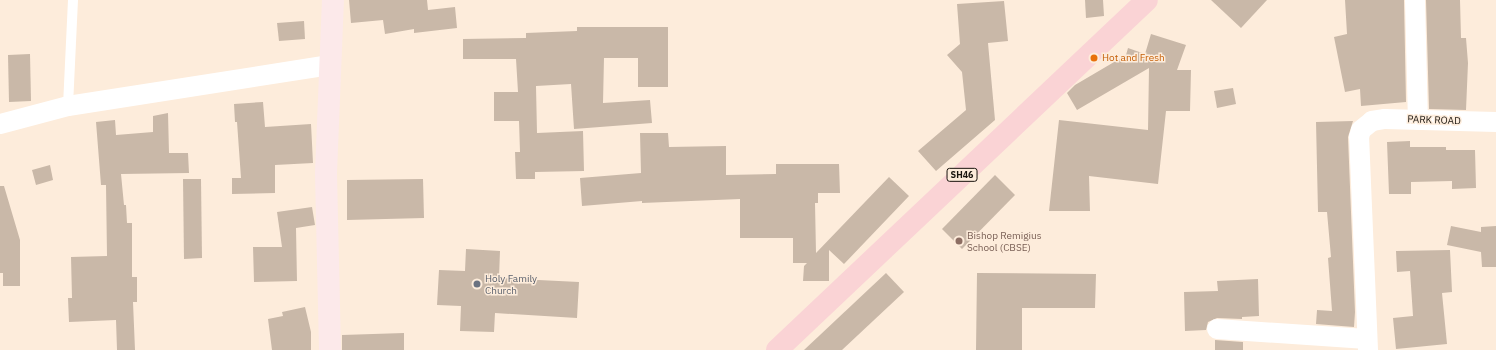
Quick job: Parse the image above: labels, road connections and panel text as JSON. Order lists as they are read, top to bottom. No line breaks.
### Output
{"streets":{"main road":["SH46"],"street":["PARK ROAD"]},"places":["Hot and Fresh","Bishop Remigius School (CBSE)","Holy Family Church"]}
